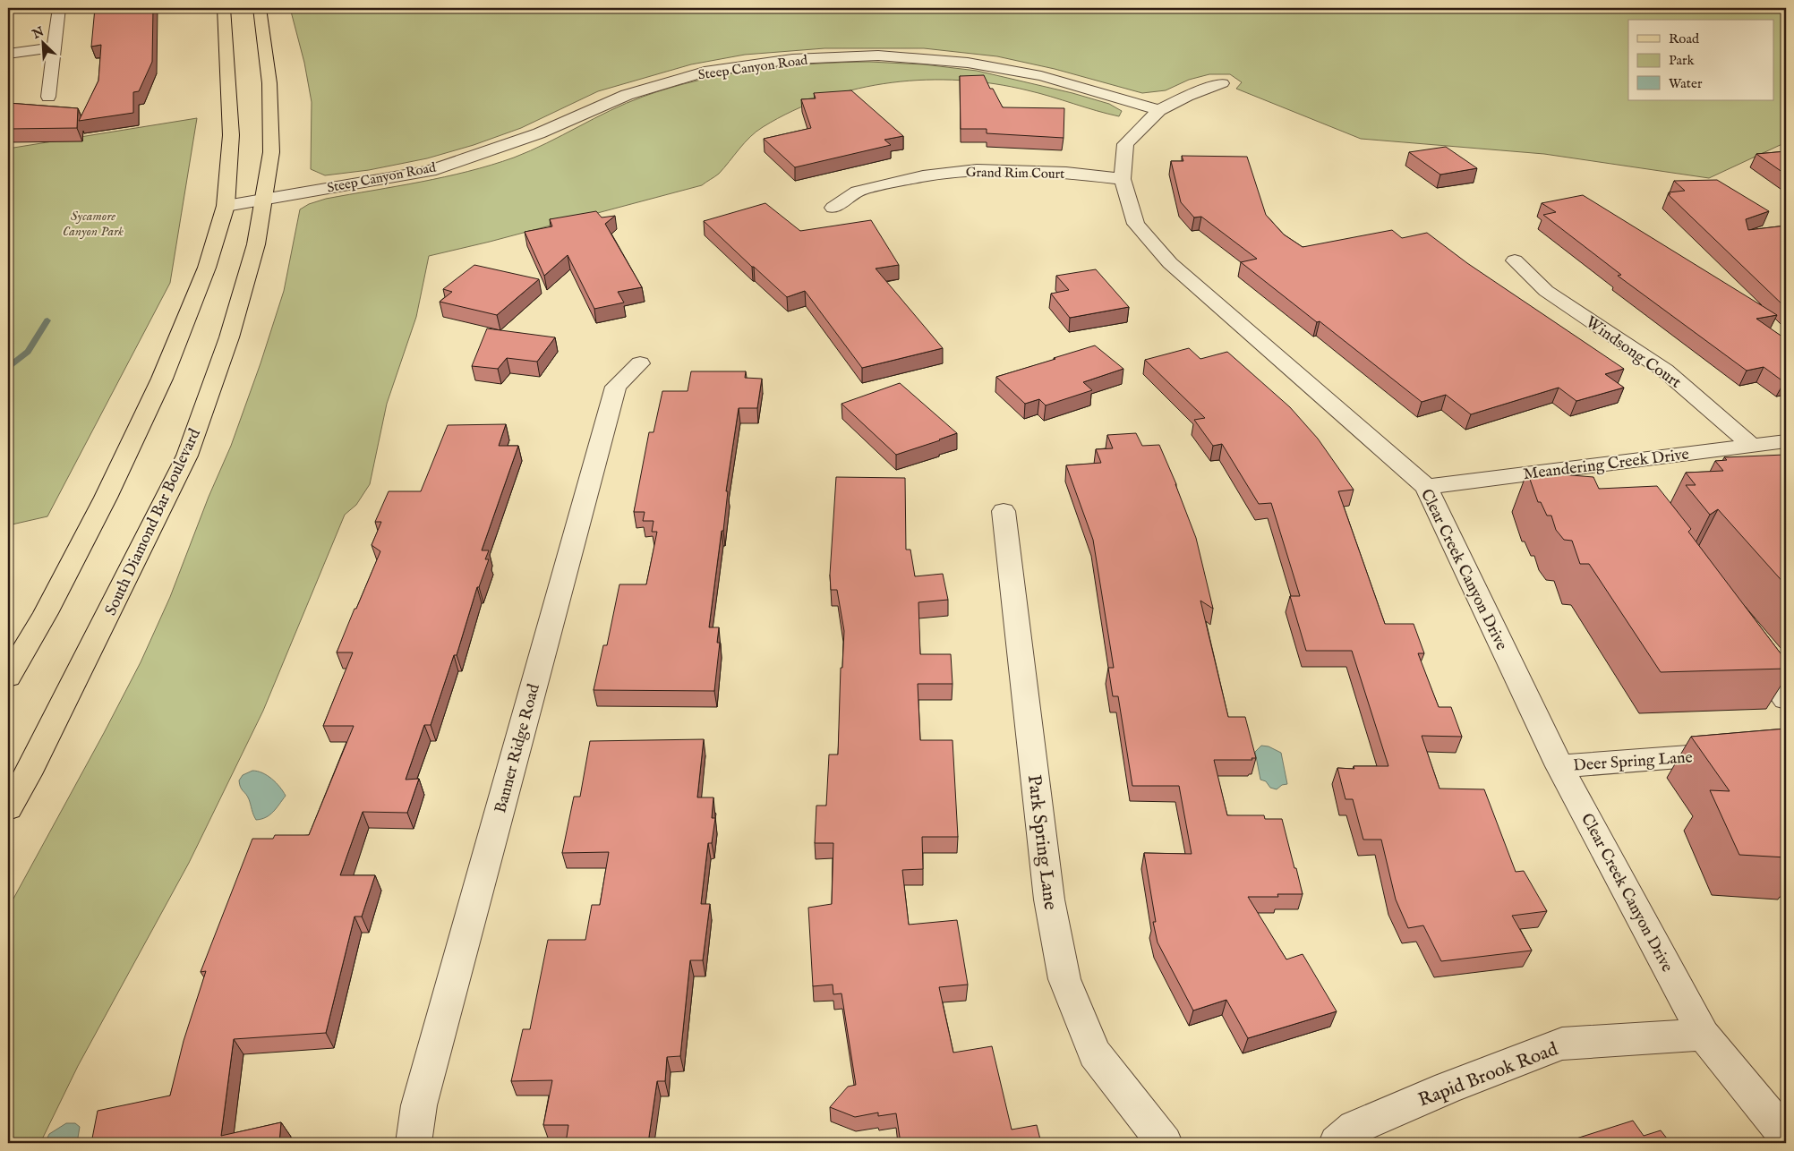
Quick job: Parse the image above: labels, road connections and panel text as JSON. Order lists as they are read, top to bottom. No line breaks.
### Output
{"streets":{"main road":["South Diamond Bar Boulevard"],"street":["Steep Canyon Road","Grand Rim Court","Windsong Court","Meandering Creek Drive","Clear Creek Canyon Drive","Banner Ridge Road","Deer Spring Lane","Park Spring Lane","Rapid Brook Road"]},"crossings":[["Steep Canyon Road","South Diamond Bar Boulevard"],["Steep Canyon Road","Clear Creek Canyon Drive"],["Grand Rim Court","Clear Creek Canyon Drive"],["Windsong Court","Meandering Creek Drive"],["Meandering Creek Drive","Clear Creek Canyon Drive"],["Clear Creek Canyon Drive","Deer Spring Lane"],["Clear Creek Canyon Drive","Rapid Brook Road"]],"parks":["Sycamore Canyon Park"],"legend":["Road","Park","Water"],"north":"top left"}
